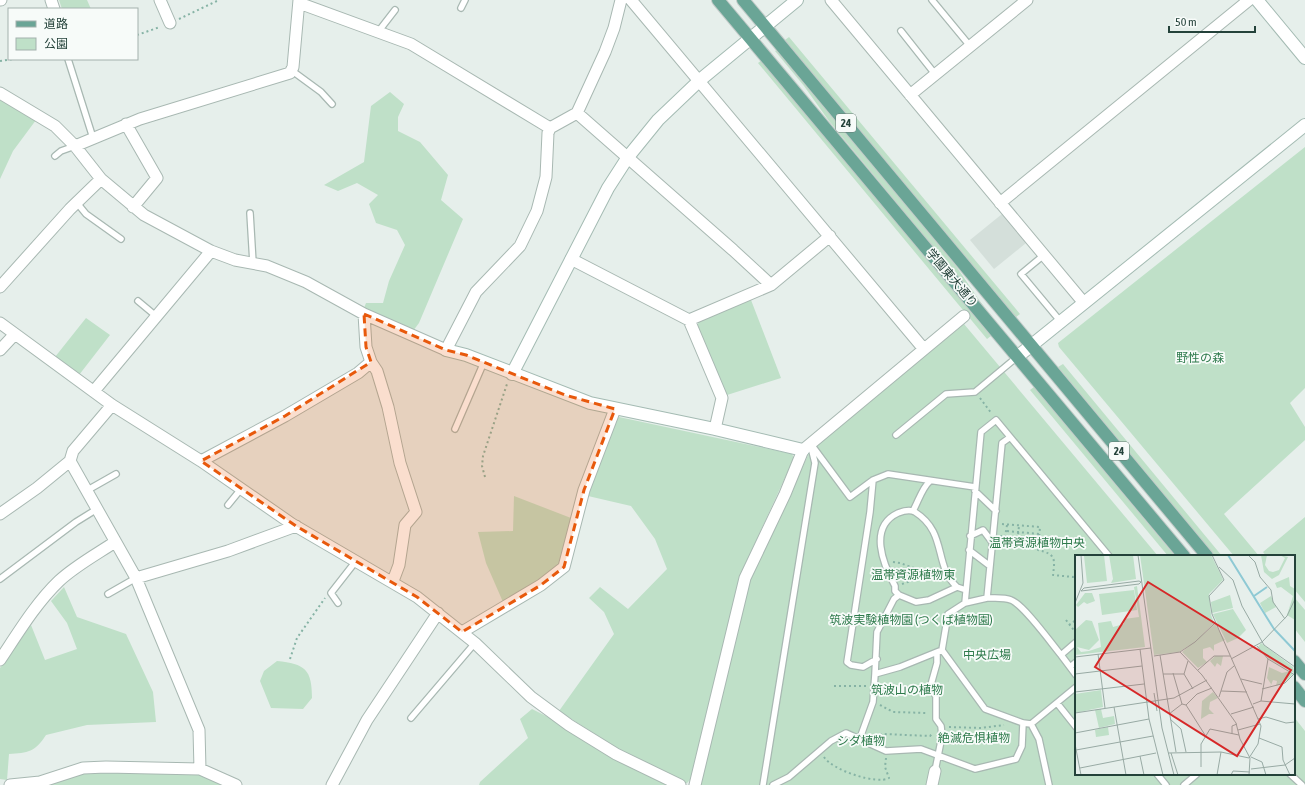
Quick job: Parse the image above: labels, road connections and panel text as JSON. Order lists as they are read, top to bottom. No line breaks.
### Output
{"streets":{"main road":["24","学園東大通り"]},"parks":["野性の森","温帯資源植物中央","温帯資源植物東","筑波実験植物園 (つくば植物園)","中央広場","筑波山の植物","絶滅危惧植物","シダ植物"],"legend":["道路","公園"],"scale_bar":"50 m"}
